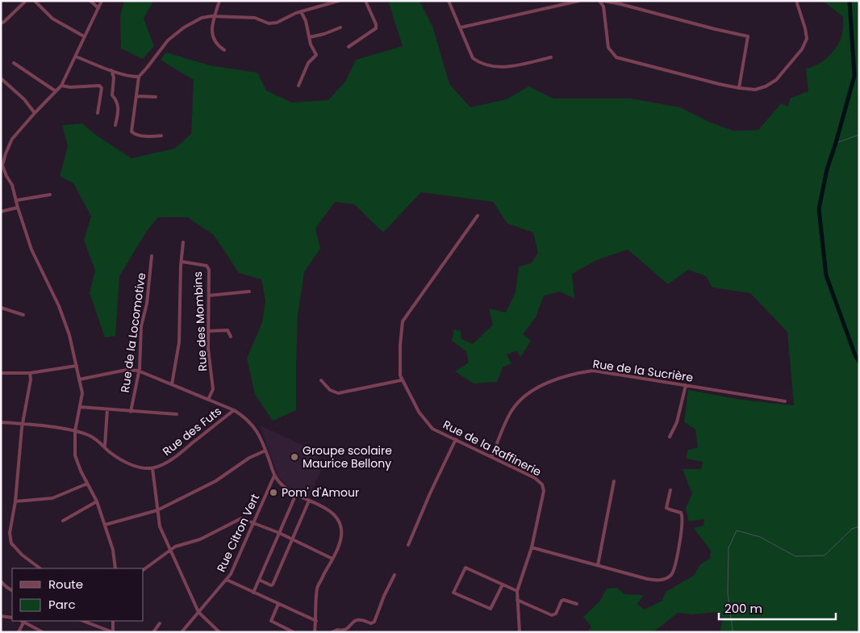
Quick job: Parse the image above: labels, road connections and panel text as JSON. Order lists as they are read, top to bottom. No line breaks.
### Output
{"streets":{"street":["Rue des Mombins","Rue de la Locomotive","Rue de la Sucrière","Rue des Futs","Rue de la Raffinerie","Rue Citron Vert"]},"crossings":[["Rue de la Sucrière","Rue de la Raffinerie"]],"places":["Groupe scolaire Maurice Bellony","Pom' d'Amour"],"legend":["Route","Parc"],"scale_bar":"200 m"}
